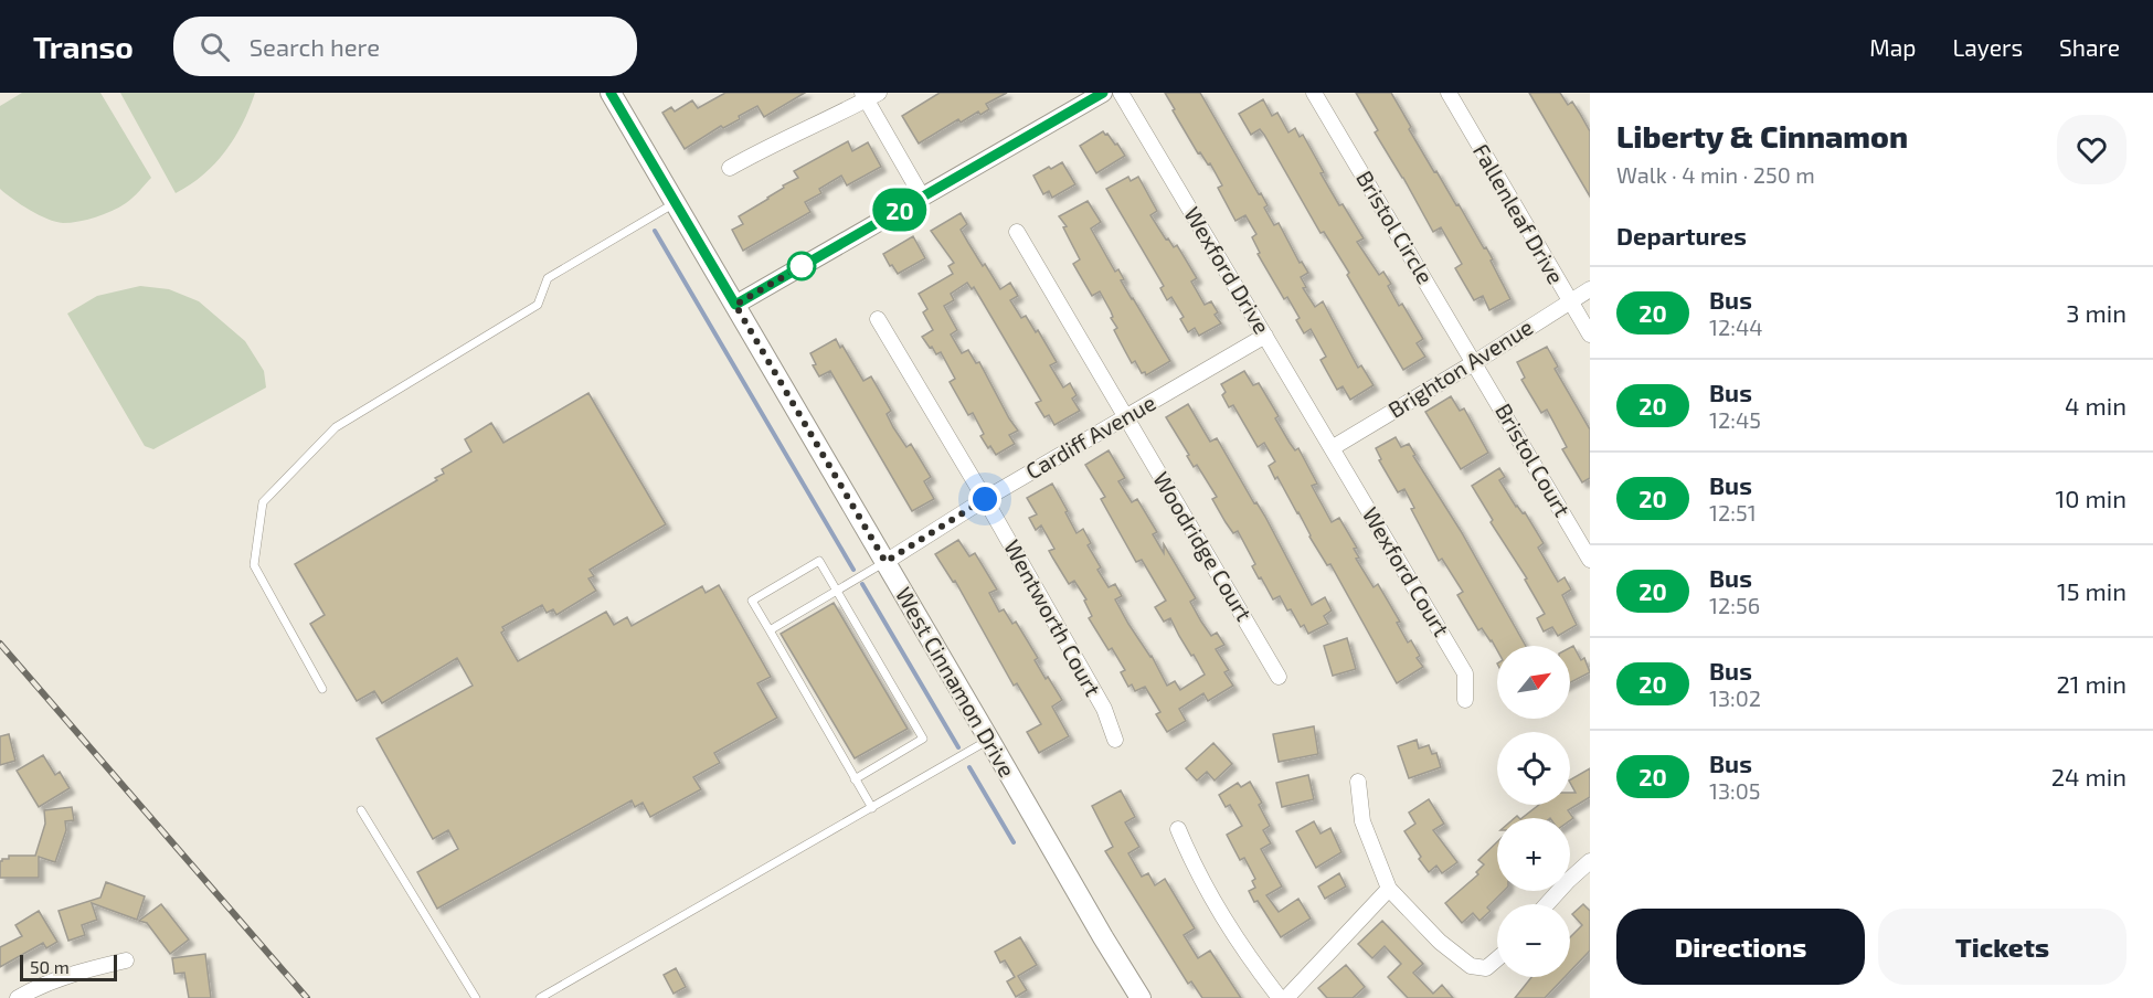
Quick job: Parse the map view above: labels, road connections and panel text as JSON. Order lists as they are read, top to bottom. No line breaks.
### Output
{"streets":{"main road":["West Cinnamon Drive"],"street":["Fallenleaf Drive","Bristol Circle","Wexford Drive","Brighton Avenue","Cardiff Avenue","Bristol Court","Woodridge Court","Wexford Court","Wentworth Court"]},"crossings":[["Fallenleaf Drive","Brighton Avenue"],["Bristol Circle","Brighton Avenue"],["Bristol Circle","Bristol Court"],["Wexford Drive","Brighton Avenue"],["Wexford Drive","Cardiff Avenue"],["Wexford Drive","Wexford Court"],["Brighton Avenue","Bristol Court"],["Brighton Avenue","Wexford Court"],["Cardiff Avenue","Woodridge Court"],["Cardiff Avenue","Wentworth Court"],["Cardiff Avenue","West Cinnamon Drive"]],"lines":["bus line 20"],"scale_bar":"50 m","north":"top right","page":{"header":"Transo","search":"Search here","nav":["Map","Layers","Share"],"on_map":"20","heading":[["Liberty & Cinnamon","Walk · 4 min · 250 m"],"Departures"],"list":[{"mark":"20","name":"Bus","note":"12:44","value":"3 min"},{"mark":"20","name":"Bus","note":"12:45","value":"4 min"},{"mark":"20","name":"Bus","note":"12:51","value":"10 min"},{"mark":"20","name":"Bus","note":"12:56","value":"15 min"},{"mark":"20","name":"Bus","note":"13:02","value":"21 min"},{"mark":"20","name":"Bus","note":"13:05","value":"24 min"}],"map_buttons":["+","−"],"buttons":["Directions","Tickets"],"scale":"50 m"}}
